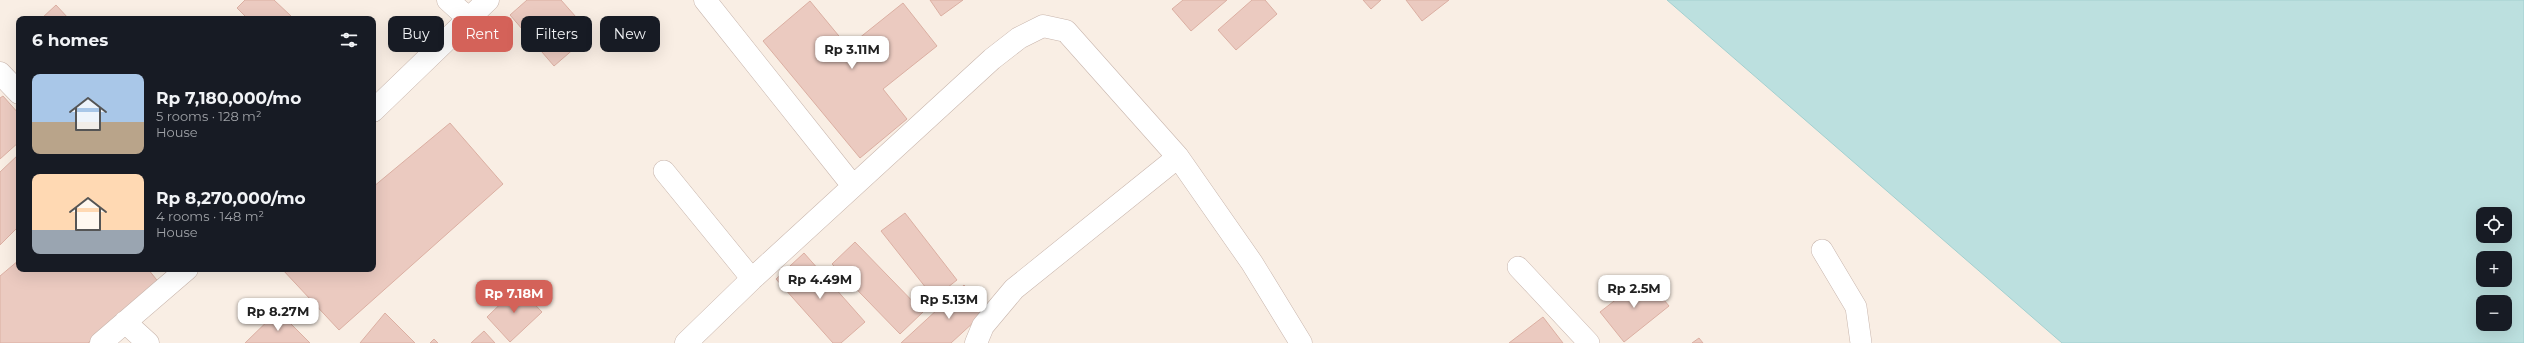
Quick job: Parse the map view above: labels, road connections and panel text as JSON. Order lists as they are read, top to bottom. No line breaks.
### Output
{"page":{"chip":["Buy","Rent","Filters","New"],"heading":"6 homes","price":["Rp 3.11M","Rp 4.49M","Rp 2.5M","Rp 7.18M","Rp 5.13M","Rp 8.27M"],"list":[{"name":"Rp 7,180,000/mo","note":"5 rooms · 128 m² · House"},{"name":"Rp 8,270,000/mo","note":"4 rooms · 148 m² · House"}],"map_buttons":["+","−"]}}
